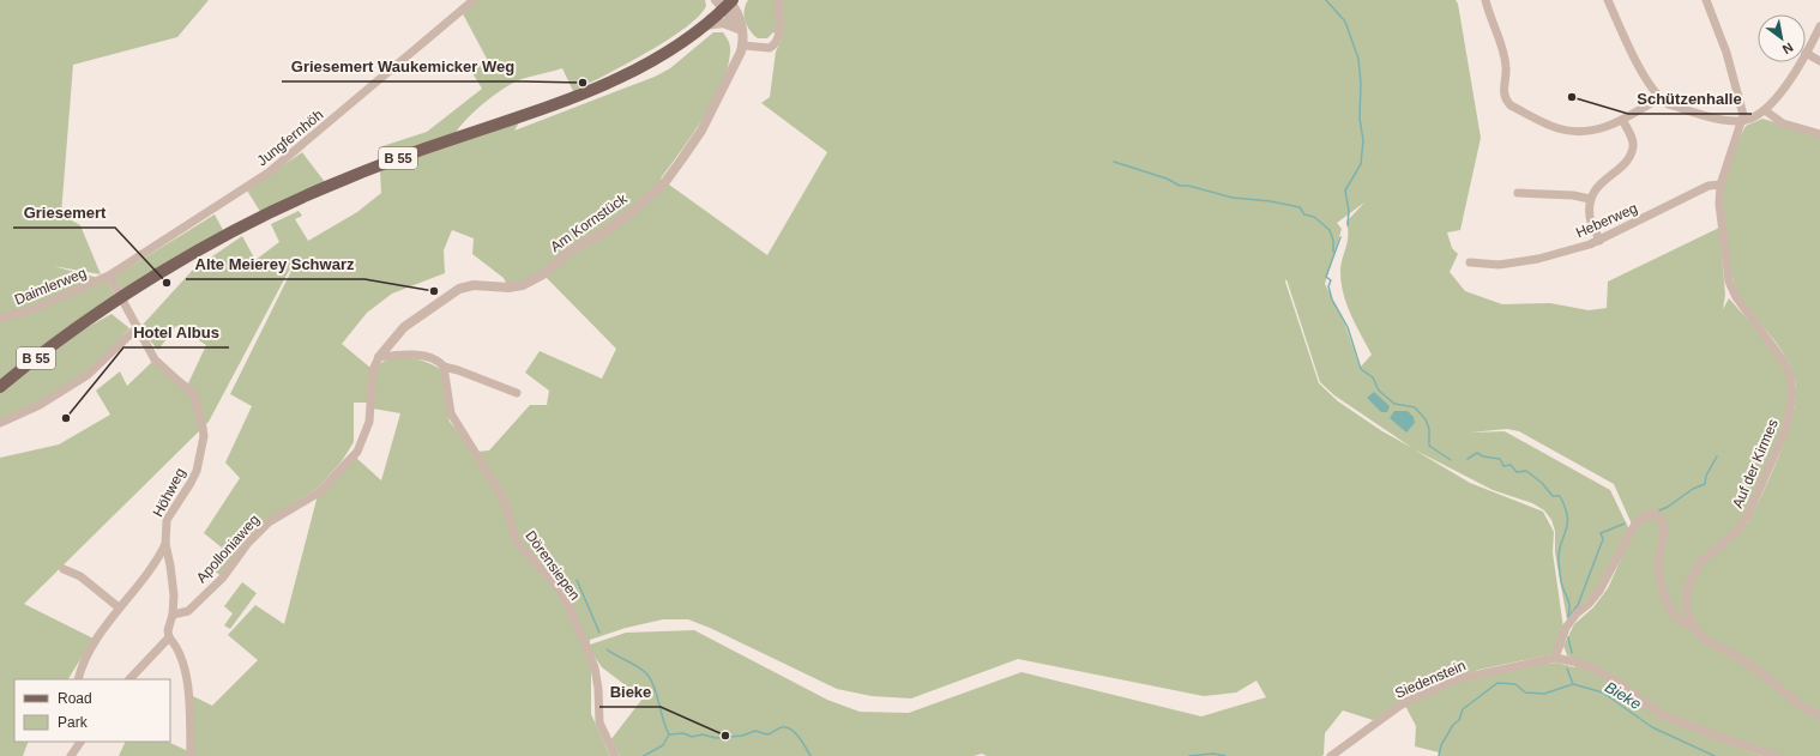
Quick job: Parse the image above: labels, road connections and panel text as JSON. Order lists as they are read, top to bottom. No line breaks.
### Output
{"streets":{"main road":["B 55"],"street":["Jungfernhöh","Heberweg","Am Kornstück","Daimlerweg","Auf der Kirmes","Höhweg","Apolloniaweg","Dörensiepen","Siedenstein"]},"crossings":[["Jungfernhöh","Daimlerweg"],["Jungfernhöh","Höhweg"],["B 55","Höhweg"],["Heberweg","Auf der Kirmes"],["Am Kornstück","Apolloniaweg"],["Daimlerweg","Höhweg"],["Höhweg","Apolloniaweg"]],"water":["Bieke"],"places":["Griesemert Waukemicker Weg","Schützenhalle","Griesemert","Alte Meierey Schwarz","Hotel Albus","Bieke"],"legend":["Road","Park"],"north":"bottom right"}
